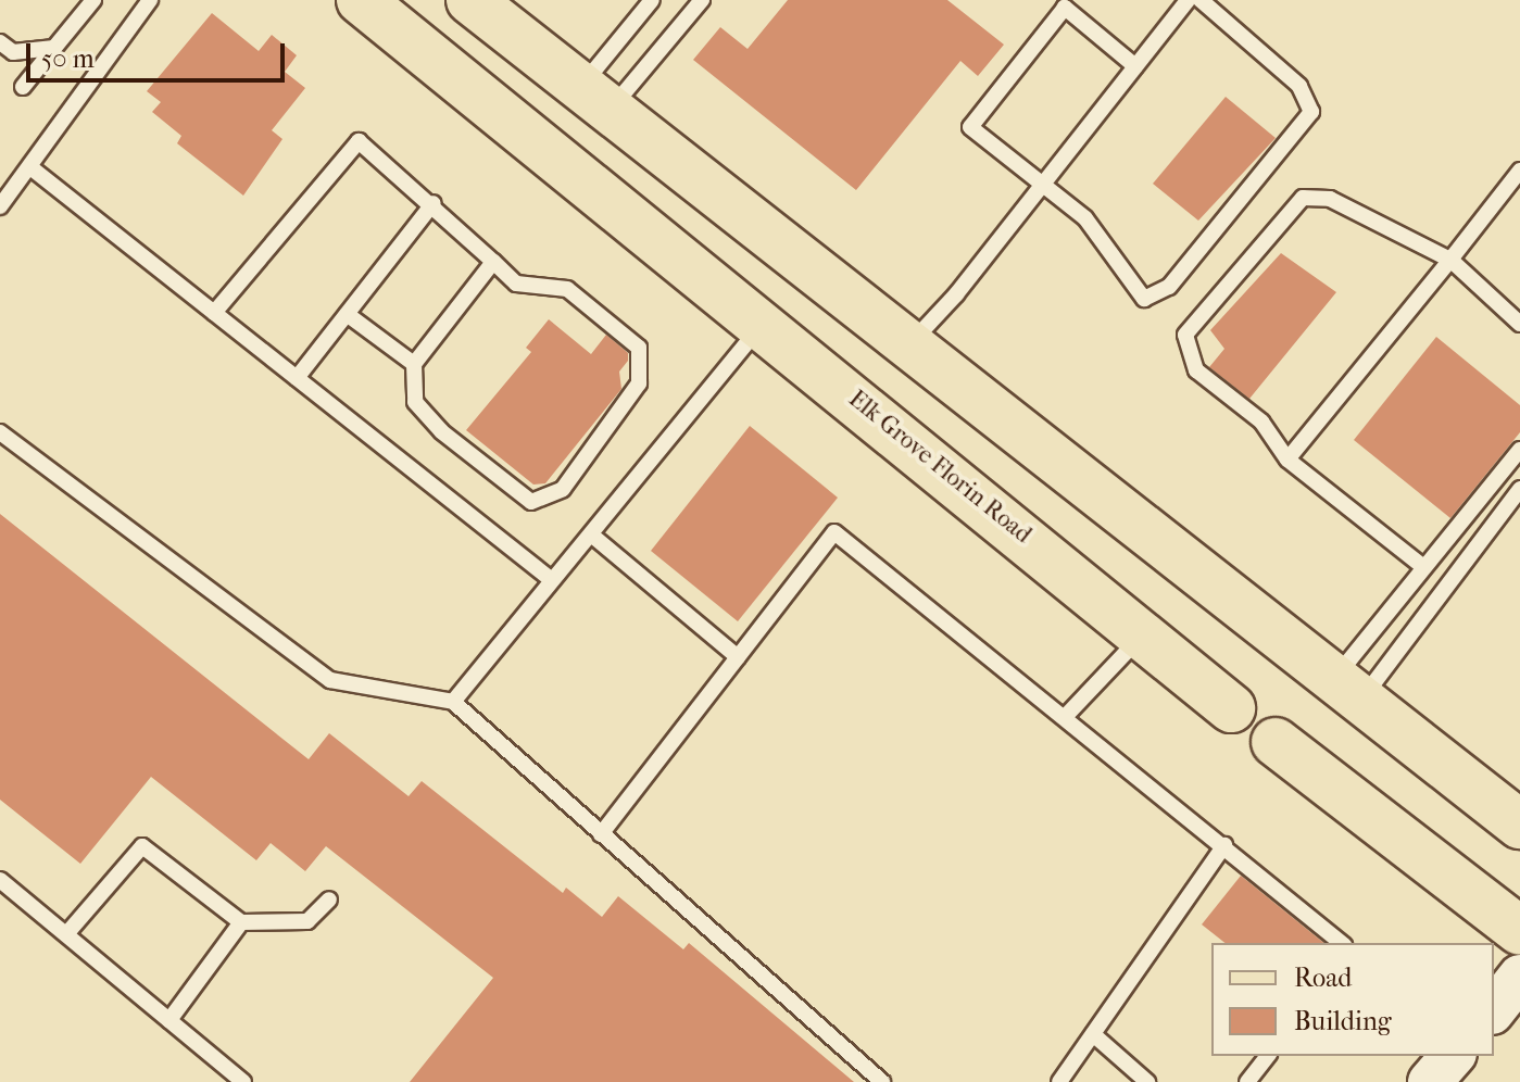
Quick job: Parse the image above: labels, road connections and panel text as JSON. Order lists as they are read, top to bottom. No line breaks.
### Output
{"streets":{"main road":["Elk Grove Florin Road"]},"legend":["Road","Building"],"scale_bar":"50 m"}
